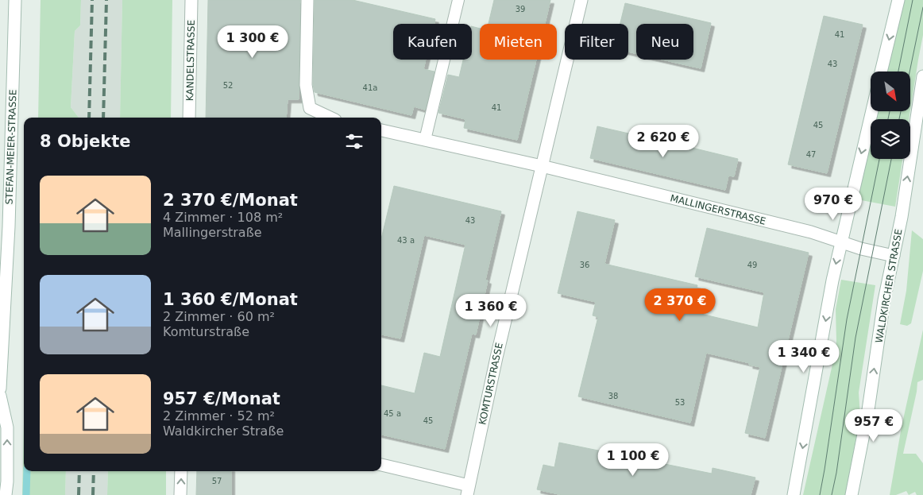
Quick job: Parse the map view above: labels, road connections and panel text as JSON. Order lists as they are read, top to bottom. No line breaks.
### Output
{"streets":{"street":["KANDELSTRASSE","STEFAN-MEIER-STRASSE","MALLINGERSTRASSE","WALDKIRCHER STRASSE","KOMTURSTRASSE"]},"crossings":[["MALLINGERSTRASSE","WALDKIRCHER STRASSE"],["MALLINGERSTRASSE","KOMTURSTRASSE"]],"house_numbers":["39","41","43","52","41a","41","45","47","43","43 a","36","49","38","53","45 a","45","57"],"north":"bottom right","page":{"chip":["Kaufen","Mieten","Filter","Neu"],"price":["1 300 €","2 620 €","970 €","2 370 €","1 360 €","1 340 €","957 €","1 100 €"],"heading":"8 Objekte","list":[{"name":"2 370 €/Monat","note":"4 Zimmer · 108 m² · Mallingerstraße"},{"name":"1 360 €/Monat","note":"2 Zimmer · 60 m² · Komturstraße"},{"name":"957 €/Monat","note":"2 Zimmer · 52 m² · Waldkircher Straße"}]}}
